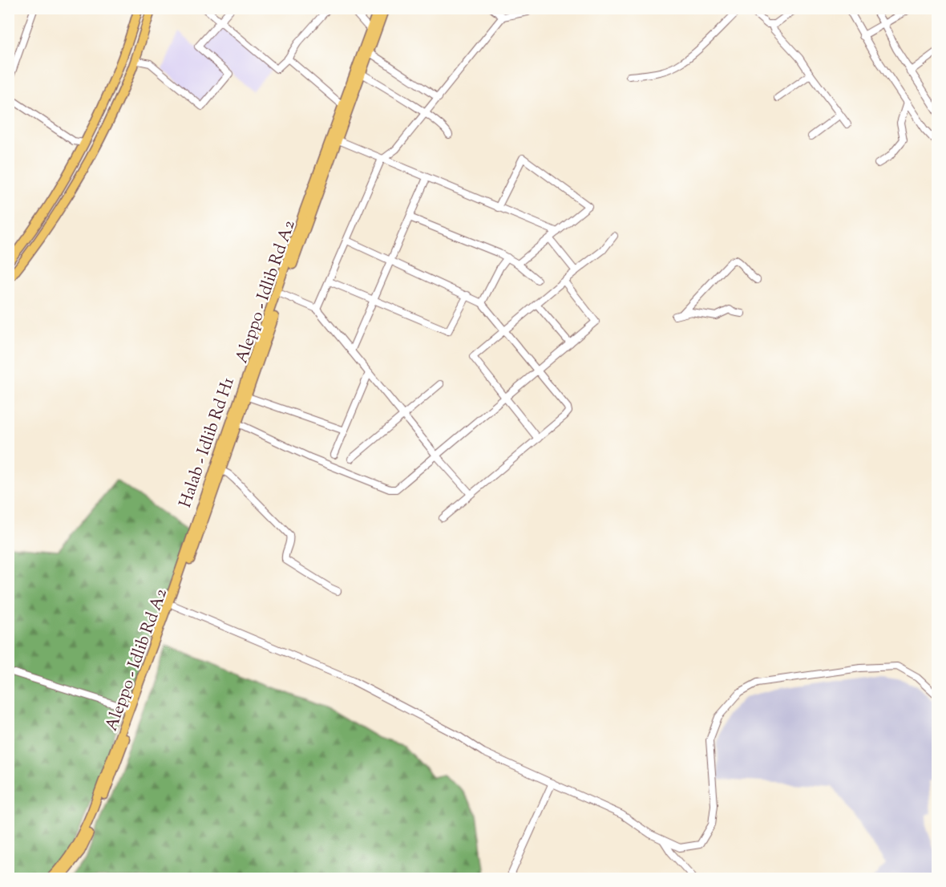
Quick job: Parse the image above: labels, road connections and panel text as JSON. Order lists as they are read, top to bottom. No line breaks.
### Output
{"streets":{"highway":["Aleppo - Idlib Rd A2"]}}
